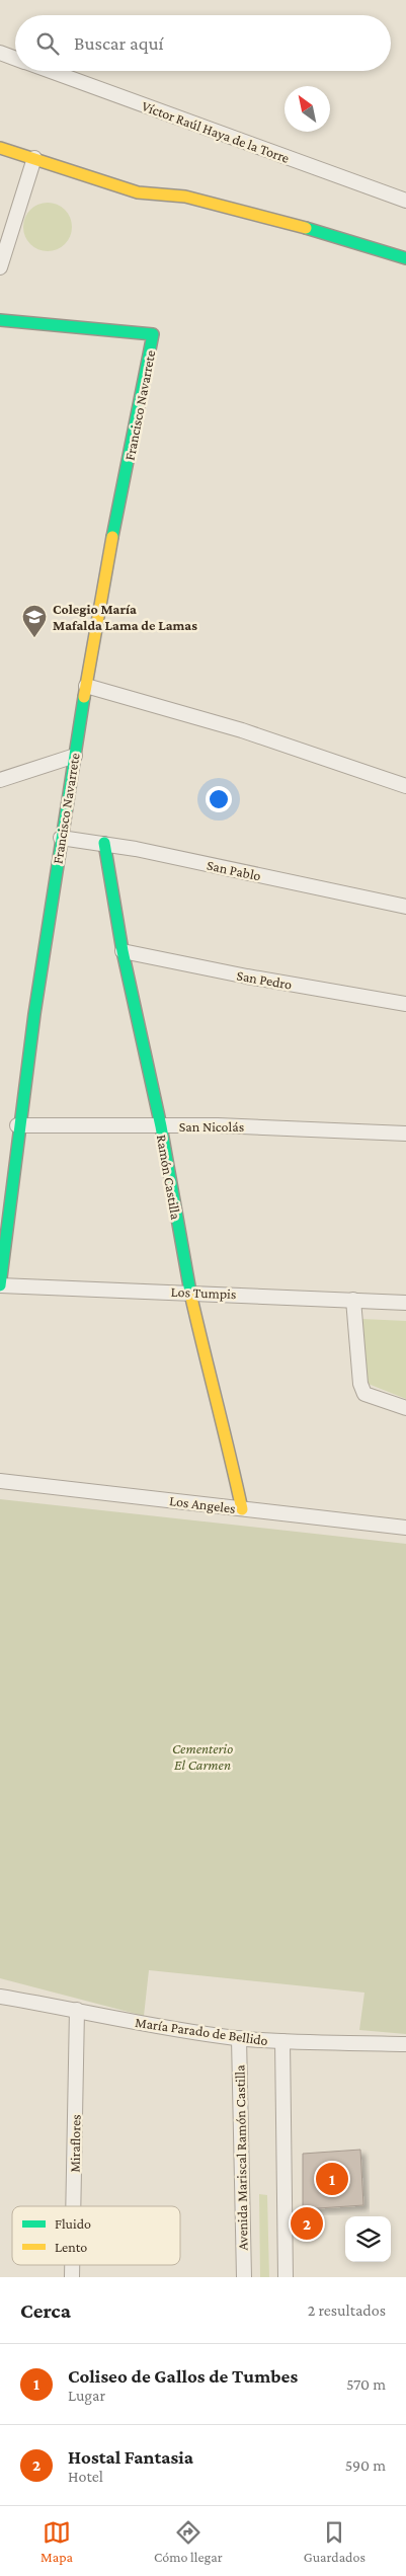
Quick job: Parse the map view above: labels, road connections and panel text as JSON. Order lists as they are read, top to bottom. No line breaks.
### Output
{"streets":{"street":["Víctor Raúl Haya de la Torre","Francisco Navarrete","San Pablo","San Pedro","San Nicolás","Ramón Castilla","Los Tumpis","Los Angeles","María Parado de Bellido","Miraflores","Avenida Mariscal Ramón Castilla"]},"crossings":[["Francisco Navarrete","San Pablo"],["Francisco Navarrete","San Nicolás"],["Francisco Navarrete","Los Tumpis"],["San Pablo","Ramón Castilla"],["San Pedro","Ramón Castilla"],["San Nicolás","Ramón Castilla"],["Ramón Castilla","Los Tumpis"],["Ramón Castilla","Los Angeles"],["María Parado de Bellido","Miraflores"],["María Parado de Bellido","Avenida Mariscal Ramón Castilla"]],"parks":["Cementerio El Carmen"],"places":{"school or university":["Colegio María Mafalda Lama de Lamas"]},"legend":["Fluido","Lento"],"north":"top left","page":{"search":"Buscar aquí","pins":["1","2"],"heading":["Cerca","2 resultados"],"list":[{"mark":"1","name":"Coliseo de Gallos de Tumbes","note":"Lugar","value":"570 m"},{"mark":"2","name":"Hostal Fantasia","note":"Hotel","value":"590 m"}],"nav":["Mapa","Cómo llegar","Guardados"]}}
